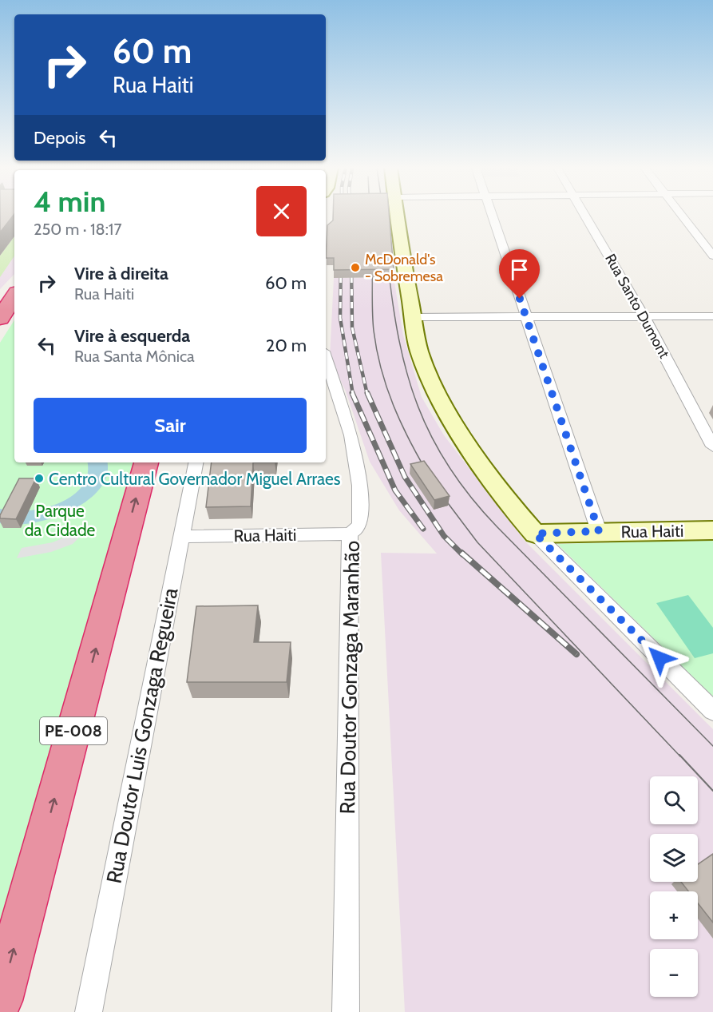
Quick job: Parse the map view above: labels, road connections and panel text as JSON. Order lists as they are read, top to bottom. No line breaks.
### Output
{"streets":{"highway":["PE-008"],"street":["Rua Santo Dumont","Rua Haiti","Rua Doutor Gonzaga Maranhão","Rua Doutor Luis Gonzaga Regueira"]},"crossings":[["Rua Haiti","Rua Doutor Gonzaga Maranhão"],["Rua Haiti","Rua Doutor Luis Gonzaga Regueira"]],"parks":["Parque da Cidade"],"places":["McDonald's - Sobremesa","Centro Cultural Governador Miguel Arraes"],"page":{"turn":["60 m","Rua Haiti"],"then":"Depois","heading":["4 min","250 m · 18:17"],"list":[{"name":"Vire à direita","note":"Rua Haiti","value":"60 m"},{"name":"Vire à esquerda","note":"Rua Santa Mônica","value":"20 m"}],"buttons":"Sair","map_buttons":["+","−"]}}
